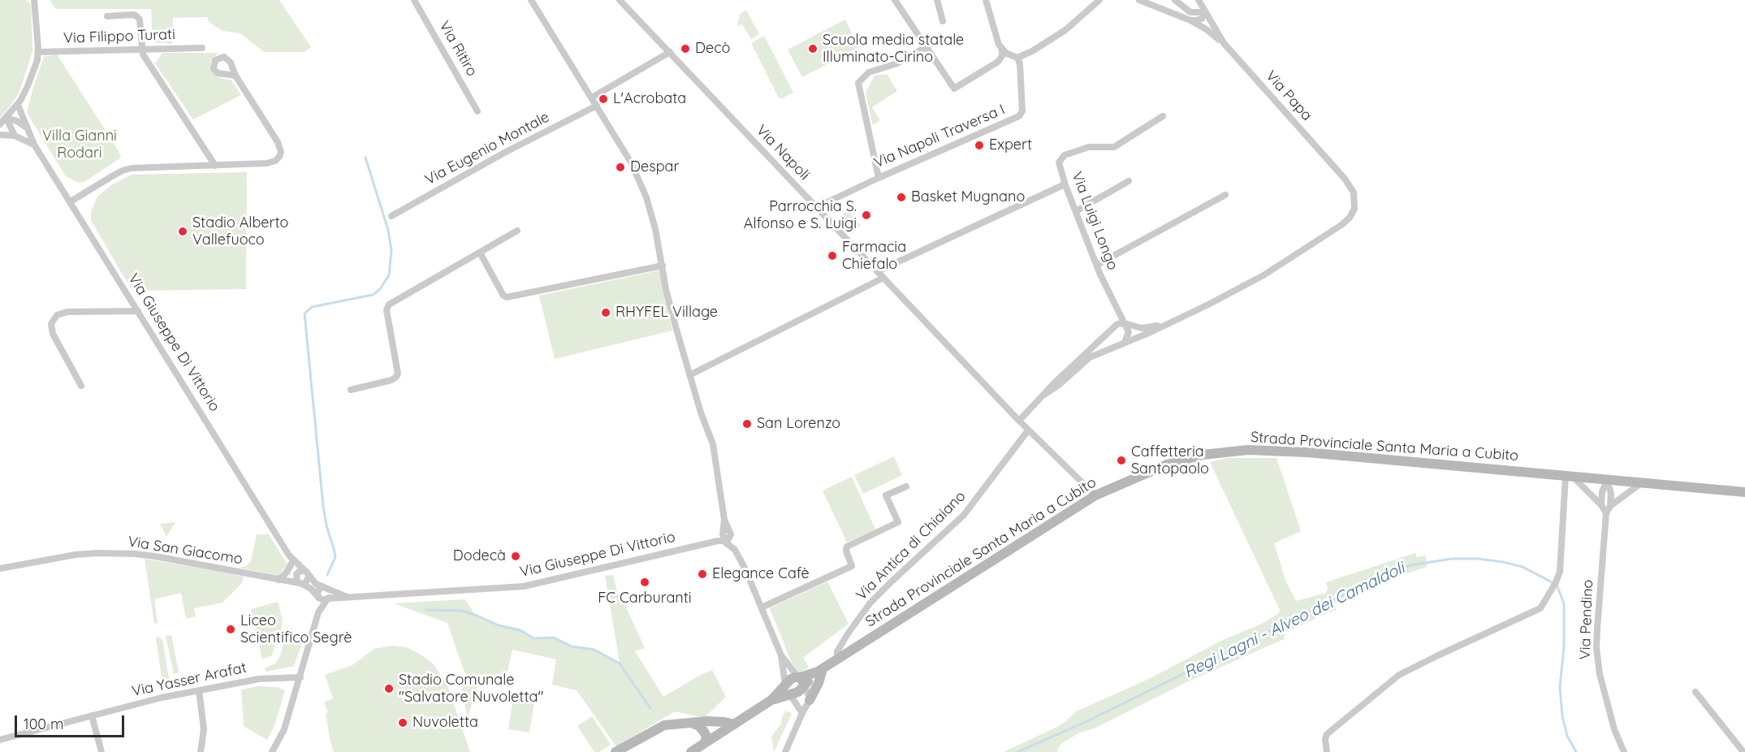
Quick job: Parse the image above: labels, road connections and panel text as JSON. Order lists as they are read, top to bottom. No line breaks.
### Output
{"streets":{"main road":["Strada Provinciale Santa Maria a Cubito"],"street":["Via Filippo Turati","Via Ritiro","Via Papa","Via Napoli Traversa I","Via Eugenio Montale","Via Napoli","Via Luigi Longo","Via Giuseppe Di Vittorio","Via Antica di Chiaiano","Via San Giacomo","Via Pendino","Via Yasser Arafat"]},"crossings":[["Via Napoli Traversa I","Via Napoli"],["Via Napoli","Strada Provinciale Santa Maria a Cubito"],["Via Napoli","Via Antica di Chiaiano"],["Via Giuseppe Di Vittorio","Via San Giacomo"],["Strada Provinciale Santa Maria a Cubito","Via Antica di Chiaiano"],["Strada Provinciale Santa Maria a Cubito","Via Pendino"]],"water":["Regi Lagni - Alveo dei Camaldoli"],"parks":["Villa Gianni Rodari"],"places":["Decò","Scuola media statale Illuminato-Cirino","L'Acrobata","Expert","Despar","Basket Mugnano","Parrocchia S. Alfonso e S. Luigi","Stadio Alberto Vallefuoco","Farmacia Chiefalo","RHYFEL Village","San Lorenzo","Caffetteria Santopaolo","Dodecà","Elegance Cafè","FC Carburanti","Liceo Scientifico Segrè","Stadio Comunale \"Salvatore Nuvoletta\"","Nuvoletta"],"scale_bar":"100 m"}
